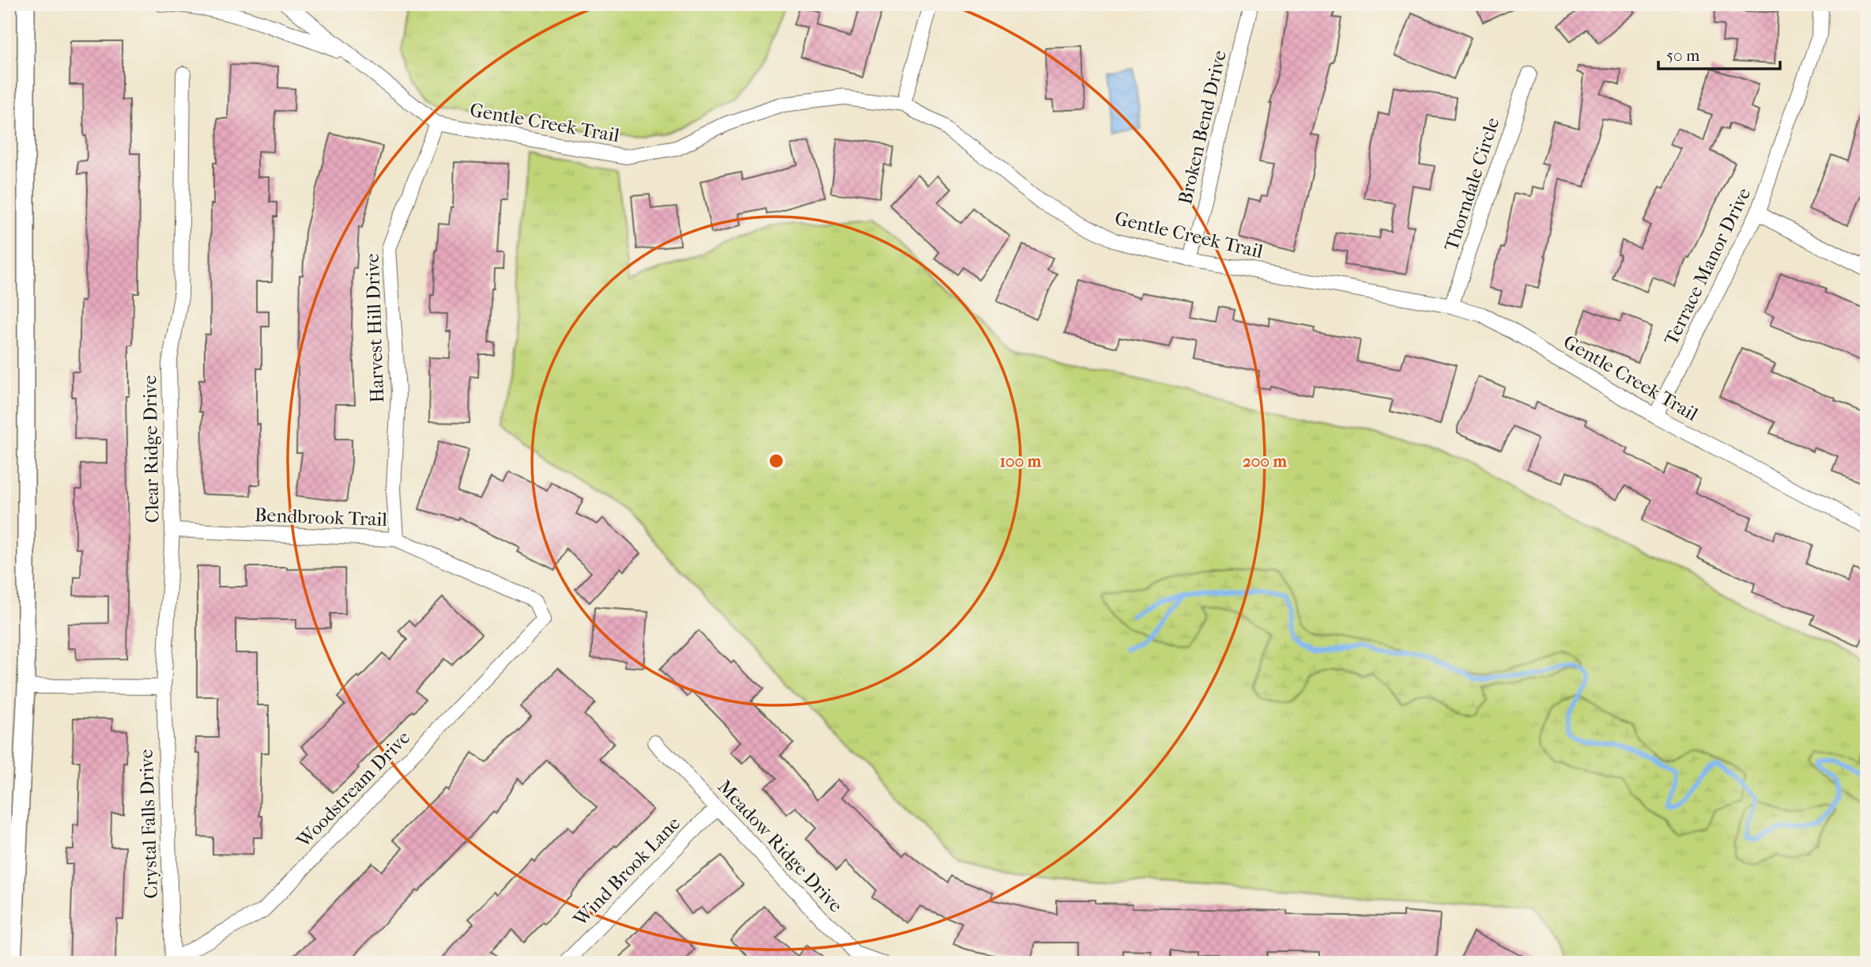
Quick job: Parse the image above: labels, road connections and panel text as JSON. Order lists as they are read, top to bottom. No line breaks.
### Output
{"streets":{"street":["Gentle Creek Trail","Broken Bend Drive","Thorndale Circle","Terrace Manor Drive","Harvest Hill Drive","Clear Ridge Drive","Bendbrook Trail","Woodstream Drive","Crystal Falls Drive","Meadow Ridge Drive","Wind Brook Lane"]},"crossings":[["Gentle Creek Trail","Broken Bend Drive"],["Gentle Creek Trail","Thorndale Circle"],["Gentle Creek Trail","Terrace Manor Drive"],["Gentle Creek Trail","Harvest Hill Drive"],["Harvest Hill Drive","Bendbrook Trail"],["Clear Ridge Drive","Bendbrook Trail"],["Clear Ridge Drive","Crystal Falls Drive"],["Bendbrook Trail","Woodstream Drive"],["Woodstream Drive","Crystal Falls Drive"],["Meadow Ridge Drive","Wind Brook Lane"]],"scale_bar":"50 m","rings":["100 m","200 m"]}
